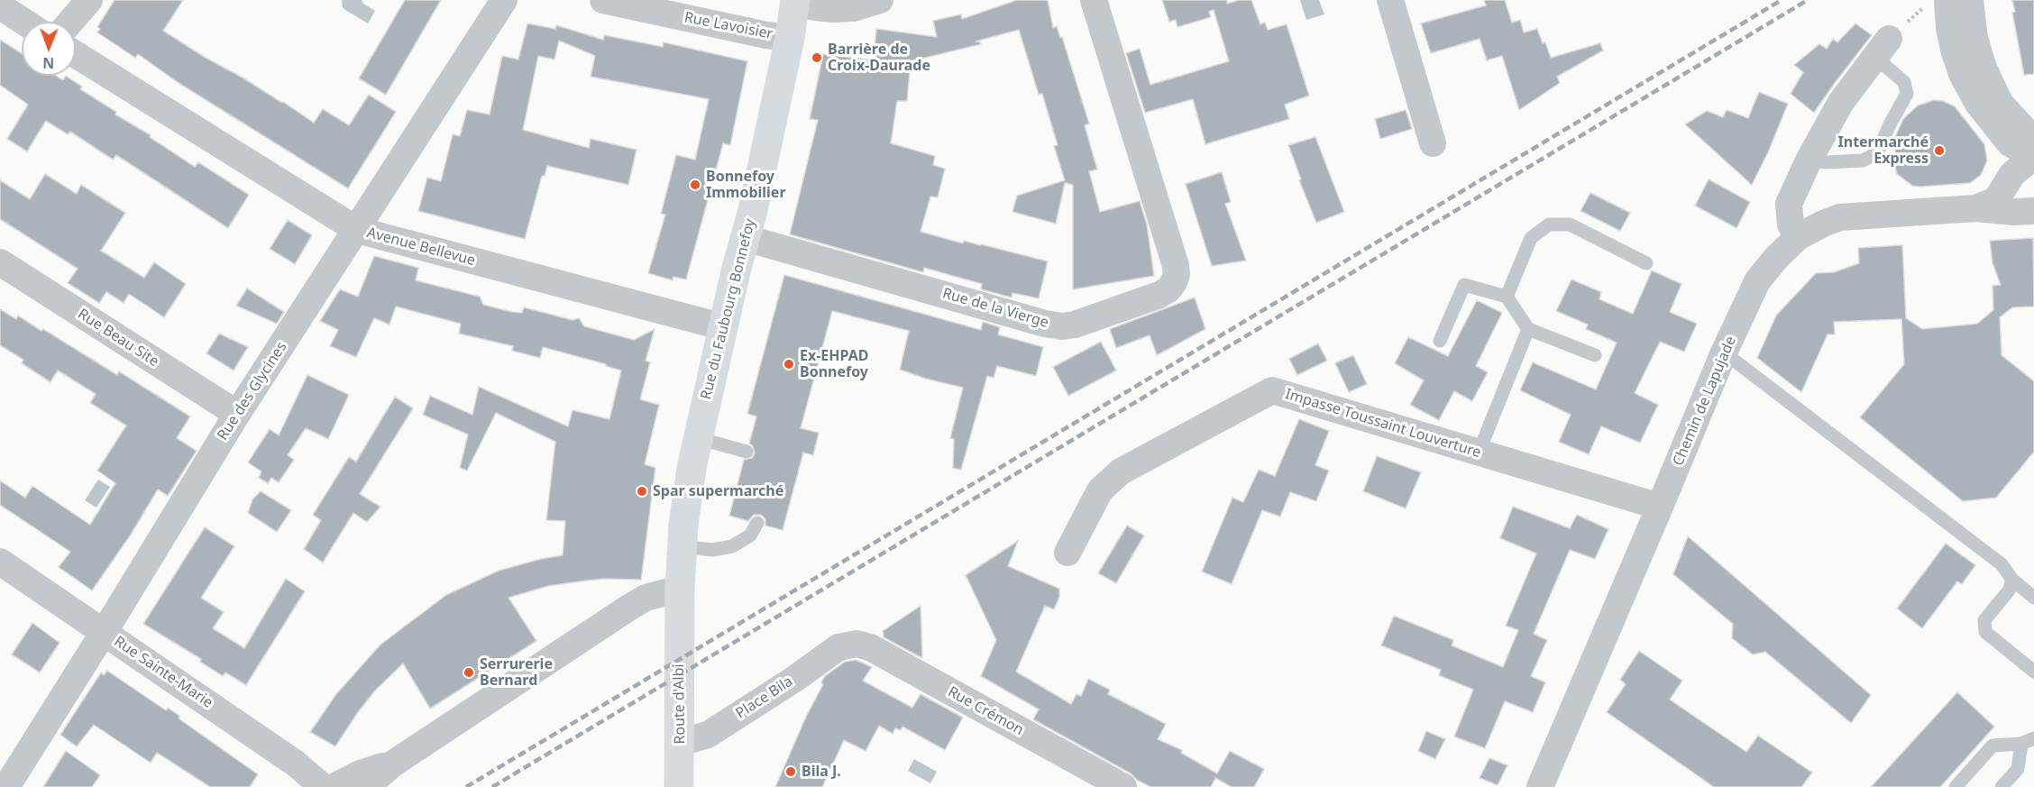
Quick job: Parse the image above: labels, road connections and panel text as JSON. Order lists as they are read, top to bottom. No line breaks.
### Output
{"streets":{"main road":["Rue du Faubourg Bonnefoy","Route d'Albi"],"street":["Rue Lavoisier","Avenue Bellevue","Rue de la Vierge","Rue Beau Site","Rue des Glycines","Chemin de Lapujade","Impasse Toussaint Louverture","Rue Sainte-Marie","Place Bila","Rue Crémon"]},"crossings":[["Rue Lavoisier","Rue du Faubourg Bonnefoy"],["Avenue Bellevue","Rue du Faubourg Bonnefoy"],["Avenue Bellevue","Rue des Glycines"],["Rue de la Vierge","Rue du Faubourg Bonnefoy"],["Rue du Faubourg Bonnefoy","Route d'Albi"],["Rue Beau Site","Rue des Glycines"],["Rue des Glycines","Rue Sainte-Marie"],["Chemin de Lapujade","Impasse Toussaint Louverture"],["Place Bila","Route d'Albi"],["Place Bila","Rue Crémon"]],"places":["Barrière de Croix-Daurade","Intermarché Express","Bonnefoy Immobilier","Ex-EHPAD Bonnefoy","Spar supermarché","Serrurerie Bernard","Bila J."],"north":"bottom"}
